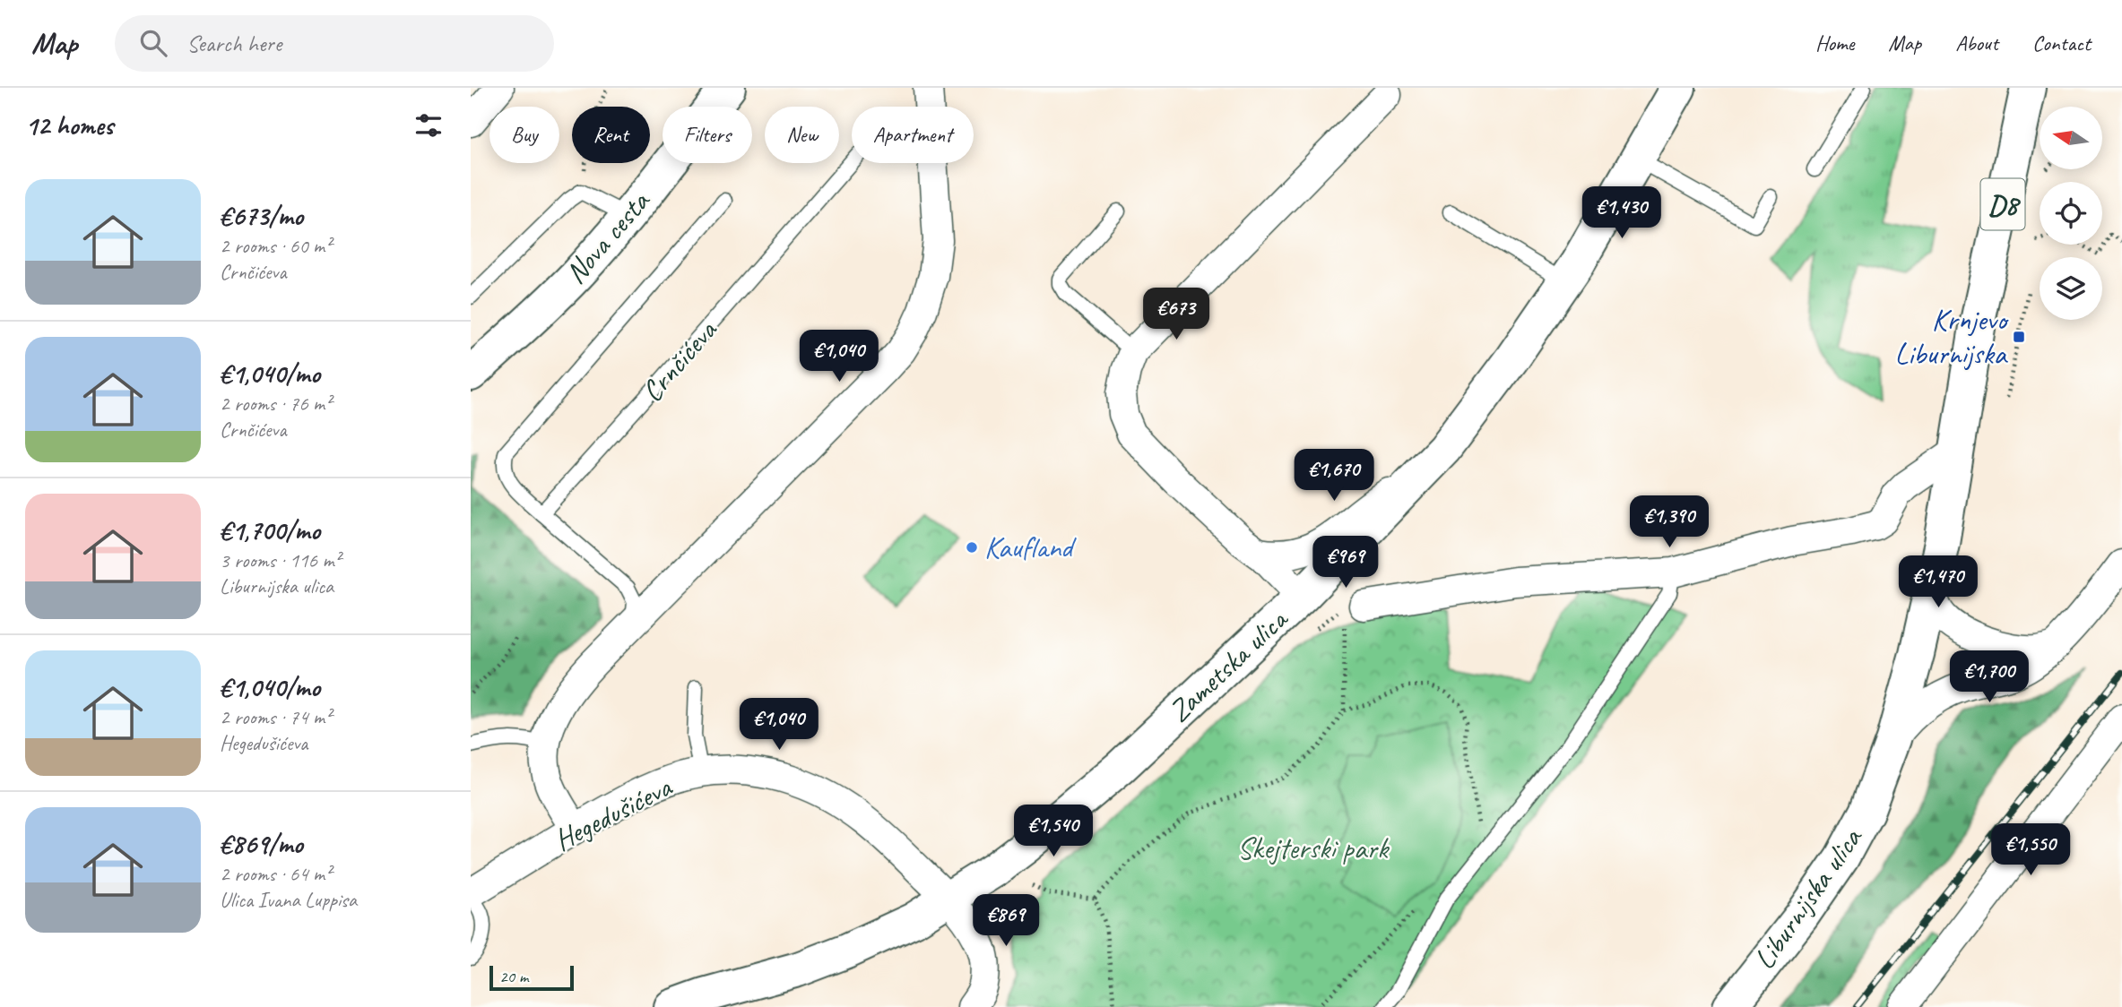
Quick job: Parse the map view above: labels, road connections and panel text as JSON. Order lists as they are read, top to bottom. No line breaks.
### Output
{"streets":{"main road":["D8","Nova cesta","Zametska ulica","Liburnijska ulica"],"street":["Hegedušićeva"],"lane":["Crnčićeva"]},"crossings":[["Zametska ulica","Hegedušićeva"]],"parks":["Skejterski park"],"places":{"transit":["Krnjevo Liburnijska"],"other":["Kaufland"]},"scale_bar":"20 m","north":"left","page":{"header":"Map","search":"Search here","nav":["Home","Map","About","Contact"],"heading":"12 homes","chip":["Buy","Rent","Filters","New","Apartment"],"list":[{"name":"€673/mo","note":"2 rooms · 60 m² · Crnčićeva"},{"name":"€1,040/mo","note":"2 rooms · 76 m² · Crnčićeva"},{"name":"€1,700/mo","note":"3 rooms · 116 m² · Liburnijska ulica"},{"name":"€1,040/mo","note":"2 rooms · 74 m² · Hegedušićeva"},{"name":"€869/mo","note":"2 rooms · 64 m² · Ulica Ivana Luppisa"}],"price":["€1,430","€673","€1,040","€1,670","€1,390","€969","€1,470","€1,700","€1,040","€1,540","€1,550","€869"],"scale":"20 m"}}
